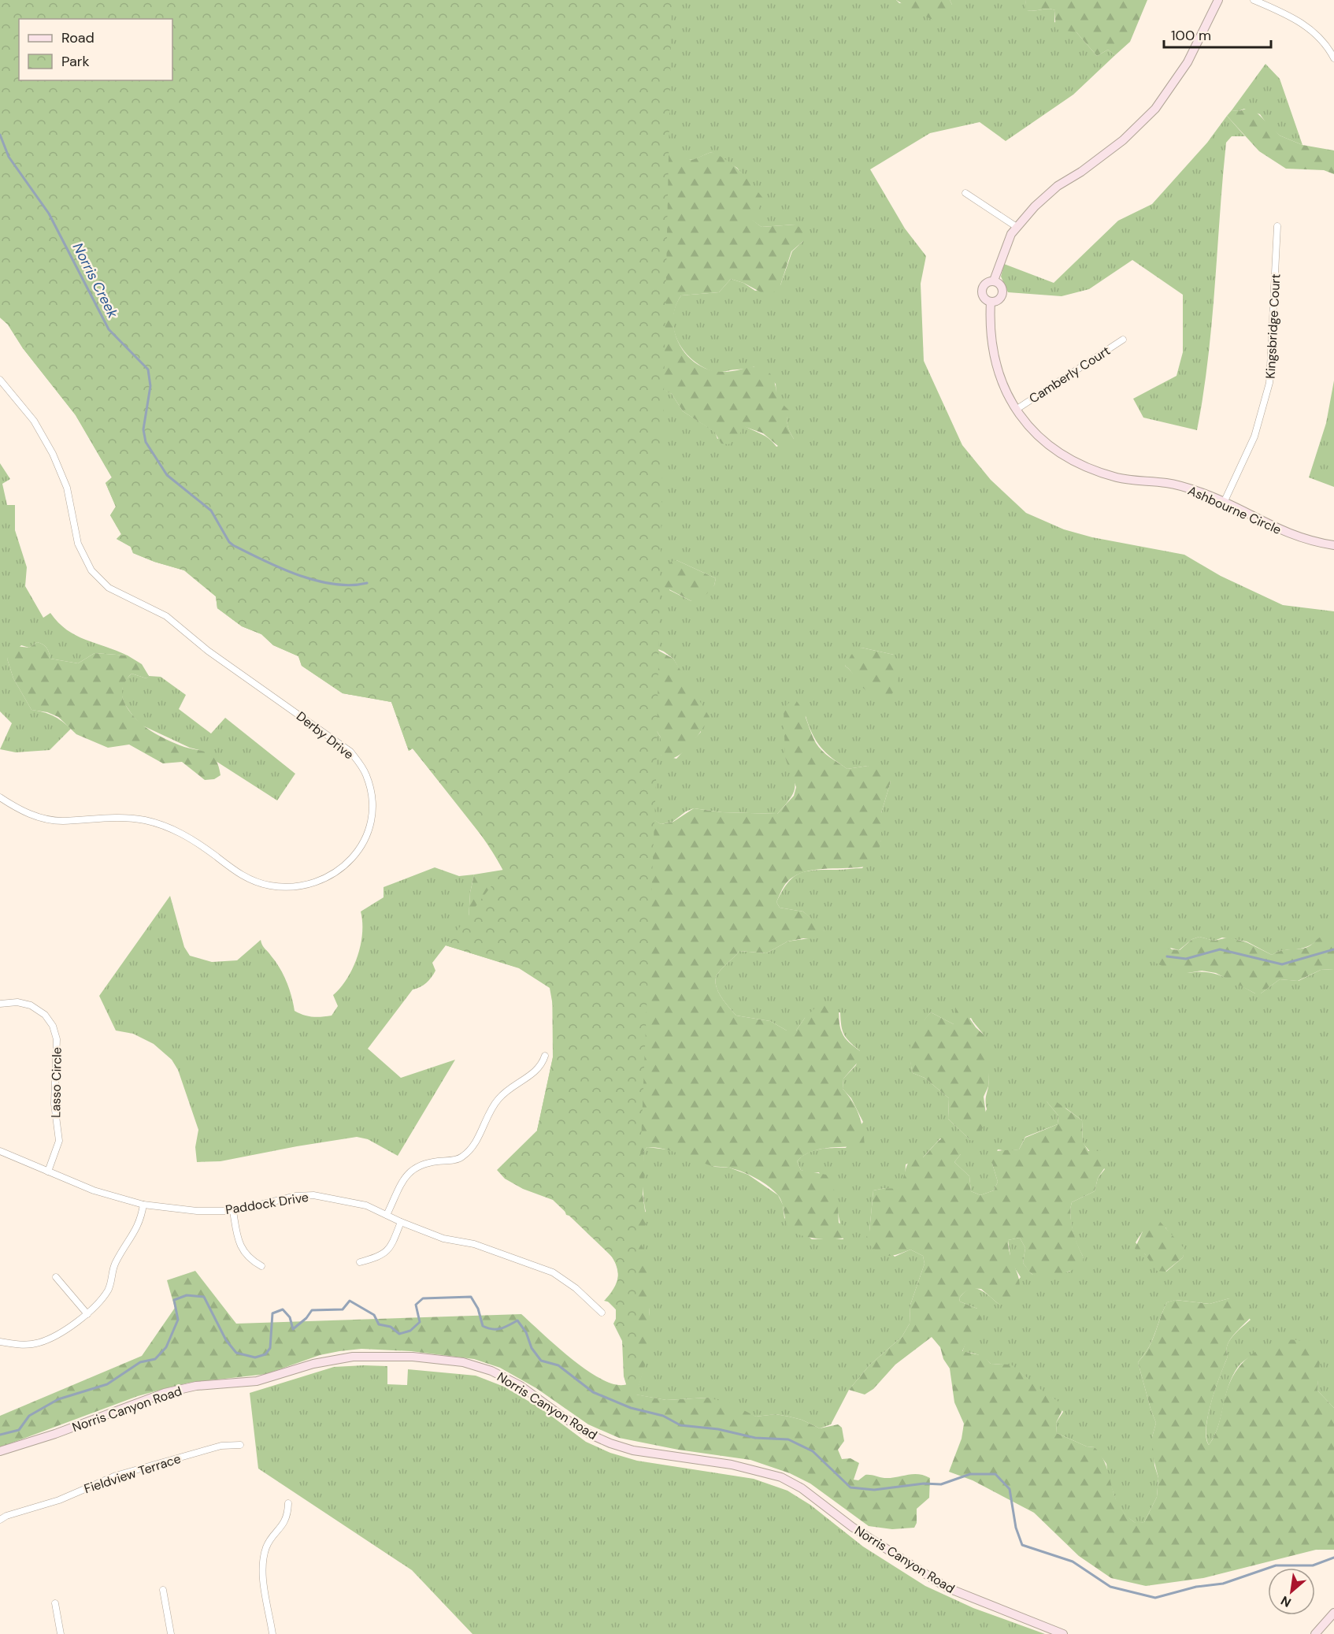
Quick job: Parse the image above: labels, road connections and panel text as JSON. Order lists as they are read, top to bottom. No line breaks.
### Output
{"streets":{"street":["Kingsbridge Court","Camberly Court","Ashbourne Circle","Derby Drive","Lasso Circle","Paddock Drive","Norris Canyon Road","Fieldview Terrace"]},"crossings":[["Kingsbridge Court","Ashbourne Circle"],["Camberly Court","Ashbourne Circle"],["Lasso Circle","Paddock Drive"]],"water":["Norris Creek"],"legend":["Road","Park"],"scale_bar":"100 m","north":"bottom left"}
